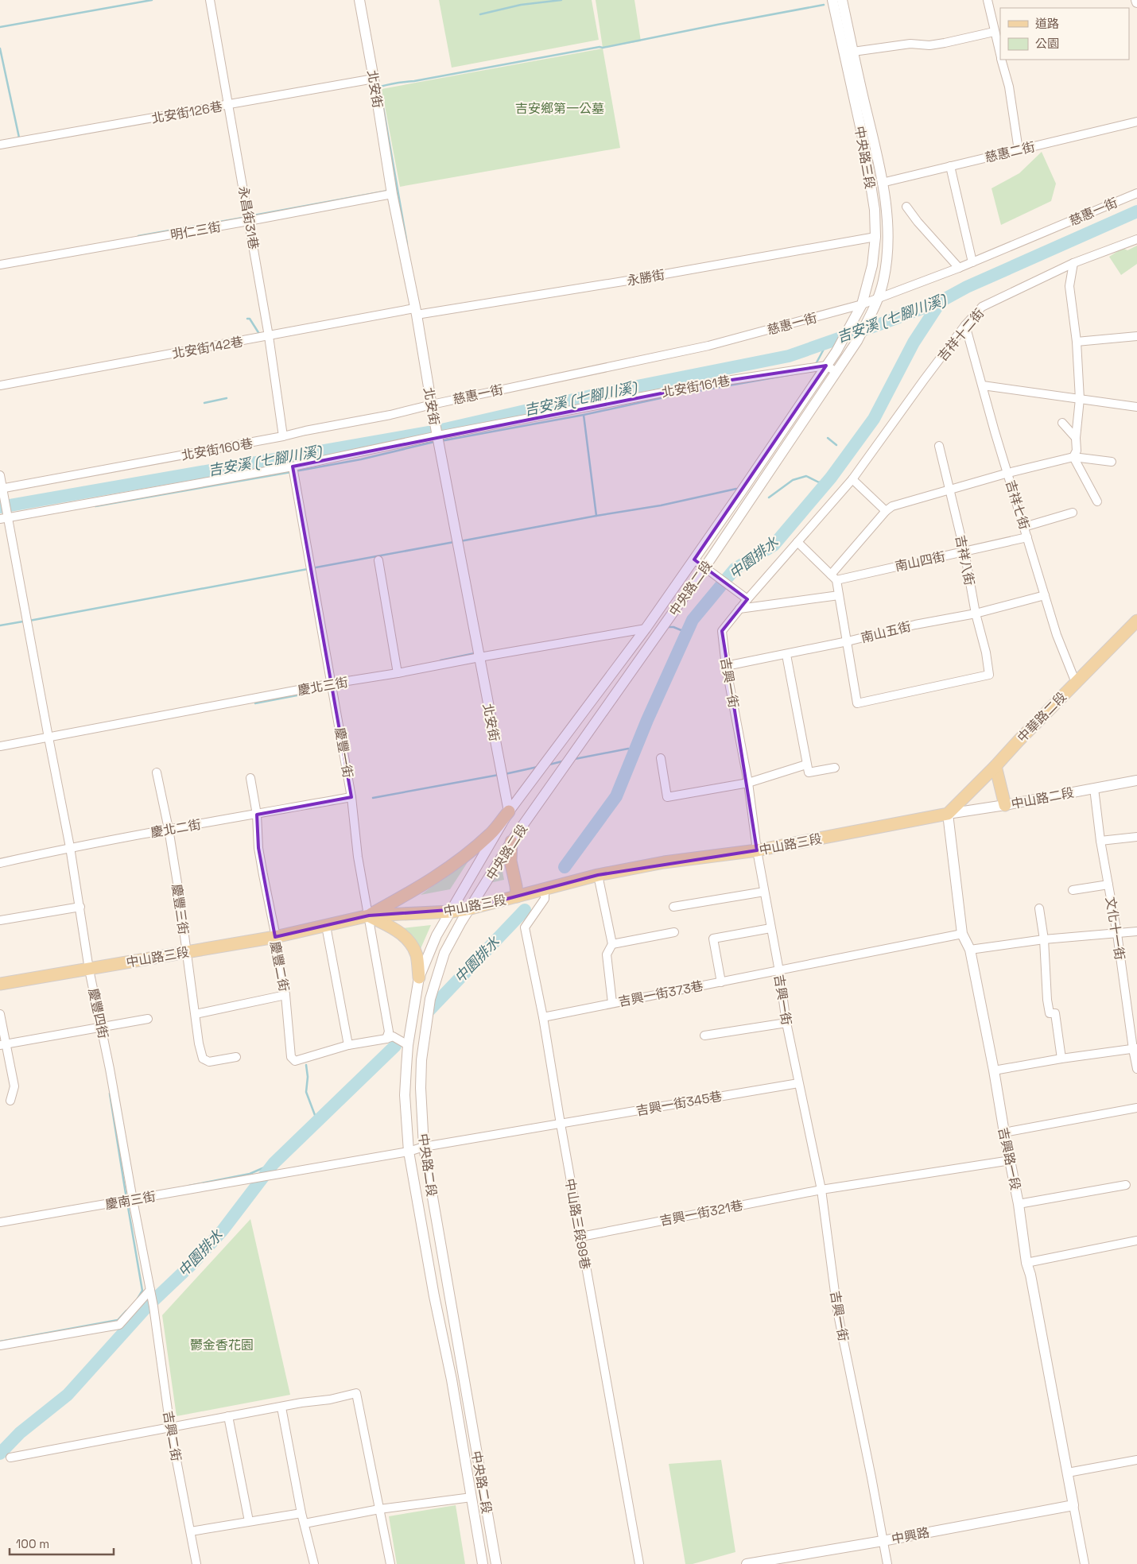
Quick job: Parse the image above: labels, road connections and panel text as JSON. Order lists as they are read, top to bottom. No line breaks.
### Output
{"streets":{"main road":["中華路二段","中山路三段"],"street":["北安街","北安街126巷","慈惠二街","中央路三段","慈惠一街","永昌街31巷","明仁三街","永勝街","吉祥十二街","北安街142巷","北安街161巷","北安街160巷","吉祥七街","吉祥八街","南山四街","中央路二段","南山五街","吉興一街","慶北三街","慶豐一街","中山路二段","慶北二街","慶豐三街","文化十一街","慶豐二街","吉興一街373巷","慶豐四街","吉興一街345巷","吉興路一段","慶南三街","吉興一街321巷","中山路三段99巷","吉興二街","中興路"]},"crossings":[["北安街","北安街126巷"],["北安街","慈惠一街"],["北安街","明仁三街"],["北安街","永勝街"],["北安街","北安街142巷"],["北安街","北安街161巷"],["北安街","北安街160巷"],["北安街","中央路二段"],["北安街","慶北三街"],["北安街126巷","永昌街31巷"],["慈惠二街","中央路三段"],["中央路三段","慈惠一街"],["中央路三段","永勝街"],["中央路三段","中央路二段"],["慈惠一街","北安街160巷"],["永昌街31巷","明仁三街"],["永昌街31巷","北安街142巷"],["永昌街31巷","北安街160巷"],["永勝街","北安街142巷"],["吉祥十二街","吉祥七街"],["吉祥十二街","吉興一街"],["北安街161巷","中央路二段"],["北安街161巷","慶豐一街"],["北安街161巷","慶豐四街"],["北安街160巷","慶豐四街"],["吉祥七街","南山四街"],["吉祥七街","南山五街"],["吉祥七街","中華路二段"],["吉祥八街","南山四街"],["吉祥八街","南山五街"],["中央路二段","慶北三街"],["中央路二段","中山路三段"],["中央路二段","吉興一街345巷"],["中央路二段","慶南三街"],["南山五街","吉興一街"],["吉興一街","中山路三段"],["吉興一街","吉興一街373巷"],["吉興一街","吉興一街345巷"],["吉興一街","吉興一街321巷"],["吉興一街","中興路"],["慶北三街","慶豐一街"],["慶北三街","慶豐四街"],["中華路二段","中山路二段"],["中華路二段","中山路三段"],["中華路二段","吉興路一段"],["慶豐一街","慶北二街"],["慶豐一街","中山路三段"],["慶豐一街","慶豐二街"],["中山路二段","中山路三段"],["中山路二段","文化十一街"],["中山路二段","吉興路一段"],["慶北二街","慶豐三街"],["慶北二街","慶豐二街"],["慶北二街","慶豐四街"],["中山路三段","慶豐三街"],["中山路三段","慶豐二街"],["中山路三段","慶豐四街"],["中山路三段","吉興路一段"],["中山路三段","中山路三段99巷"],["吉興一街373巷","吉興路一段"],["吉興一街373巷","中山路三段99巷"],["慶豐四街","慶南三街"],["慶豐四街","吉興二街"],["吉興一街345巷","慶南三街"],["吉興一街345巷","中山路三段99巷"],["吉興路一段","吉興一街321巷"],["吉興路一段","中興路"],["吉興一街321巷","中山路三段99巷"]],"water":["吉安溪 (七腳川溪)","中園排水"],"parks":["吉安鄉第一公墓","鬱金香花園"],"legend":["道路","公園"],"scale_bar":"100 m"}
